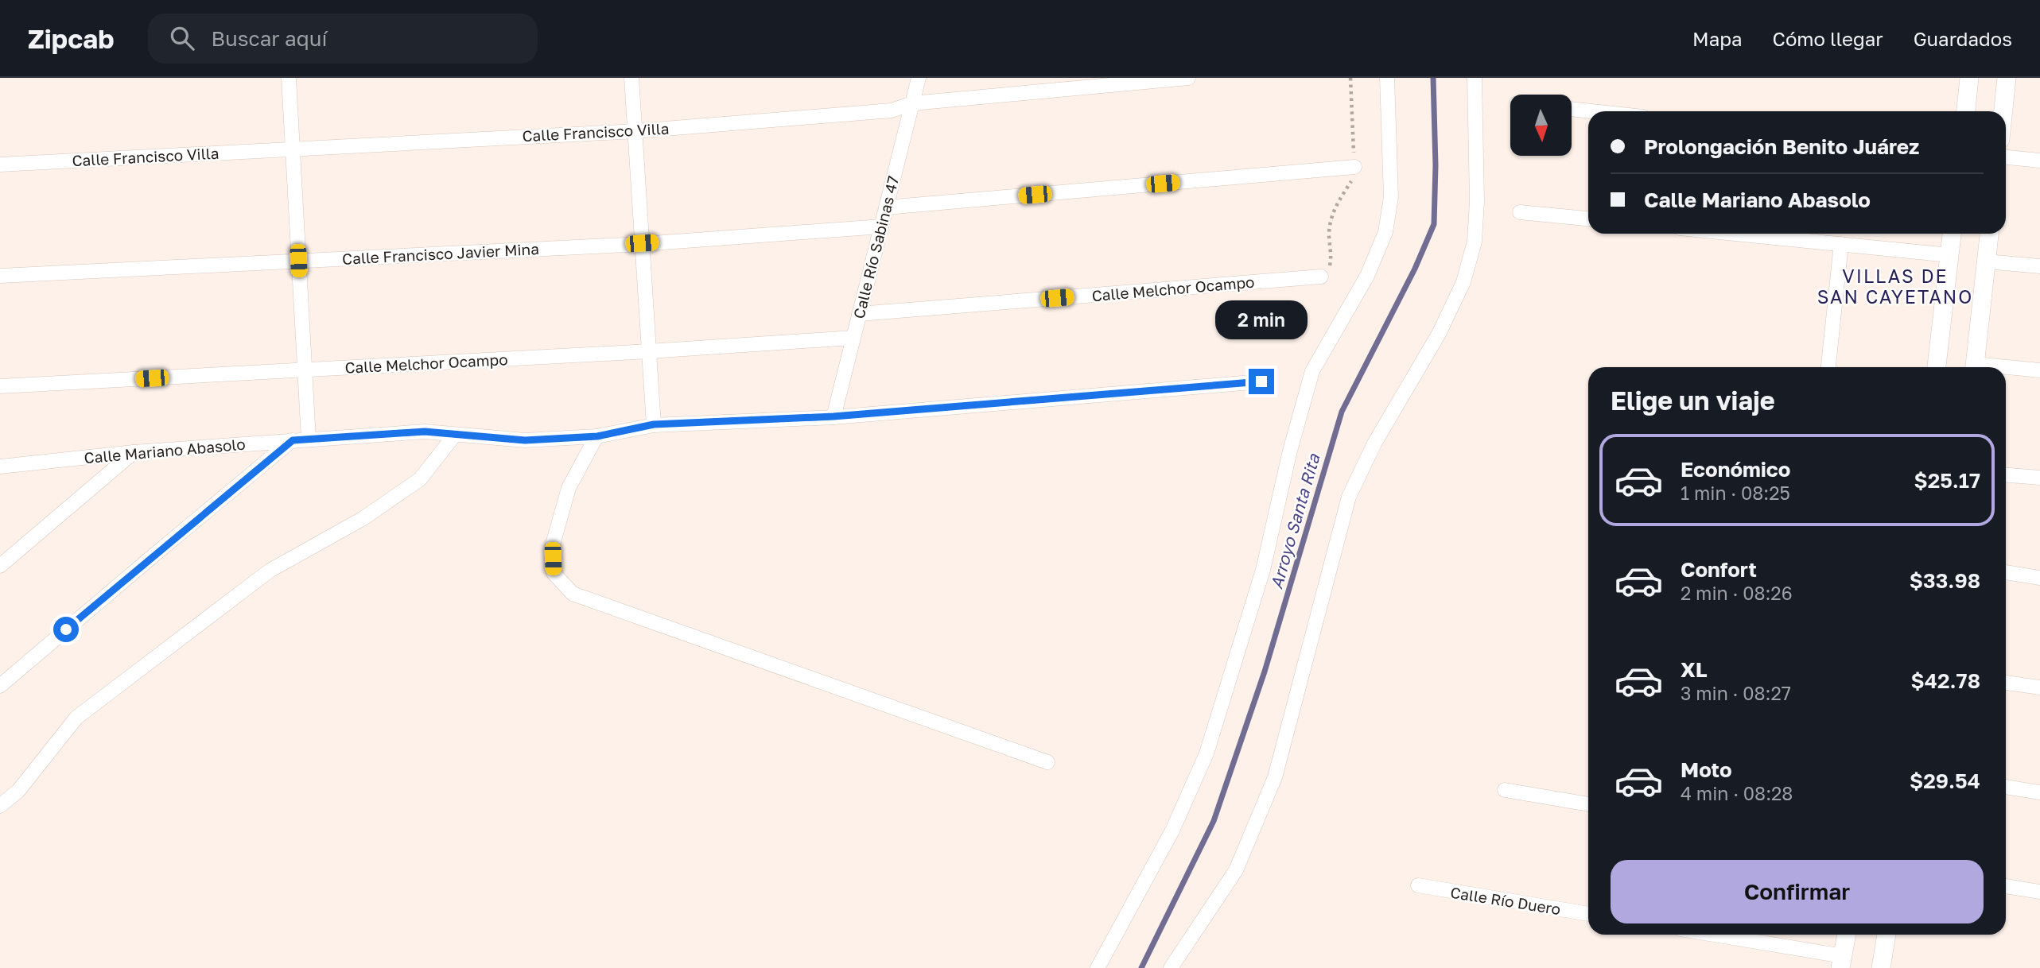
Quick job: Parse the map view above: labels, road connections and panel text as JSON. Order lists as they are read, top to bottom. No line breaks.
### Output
{"streets":{"street":["Calle Francisco Villa","Calle Río Sabinas 47","Calle Francisco Javier Mina","Calle Melchor Ocampo","Calle Mariano Abasolo","Calle Río Duero"]},"crossings":[["Calle Francisco Villa","Calle Río Sabinas 47"],["Calle Río Sabinas 47","Calle Francisco Javier Mina"],["Calle Río Sabinas 47","Calle Melchor Ocampo"],["Calle Río Sabinas 47","Calle Mariano Abasolo"]],"districts":["VILLAS DE SAN CAYETANO"],"water":["Arroyo Santa Rita"],"north":"bottom","page":{"header":"Zipcab","search":"Buscar aquí","nav":["Mapa","Cómo llegar","Guardados"],"banner":["Prolongación Benito Juárez","Calle Mariano Abasolo"],"bubble":"2 min","heading":"Elige un viaje","list":[{"name":"Económico","note":"1 min · 08:25","value":"$25.17"},{"name":"Confort","note":"2 min · 08:26","value":"$33.98"},{"name":"XL","note":"3 min · 08:27","value":"$42.78"},{"name":"Moto","note":"4 min · 08:28","value":"$29.54"}],"buttons":"Confirmar"}}
